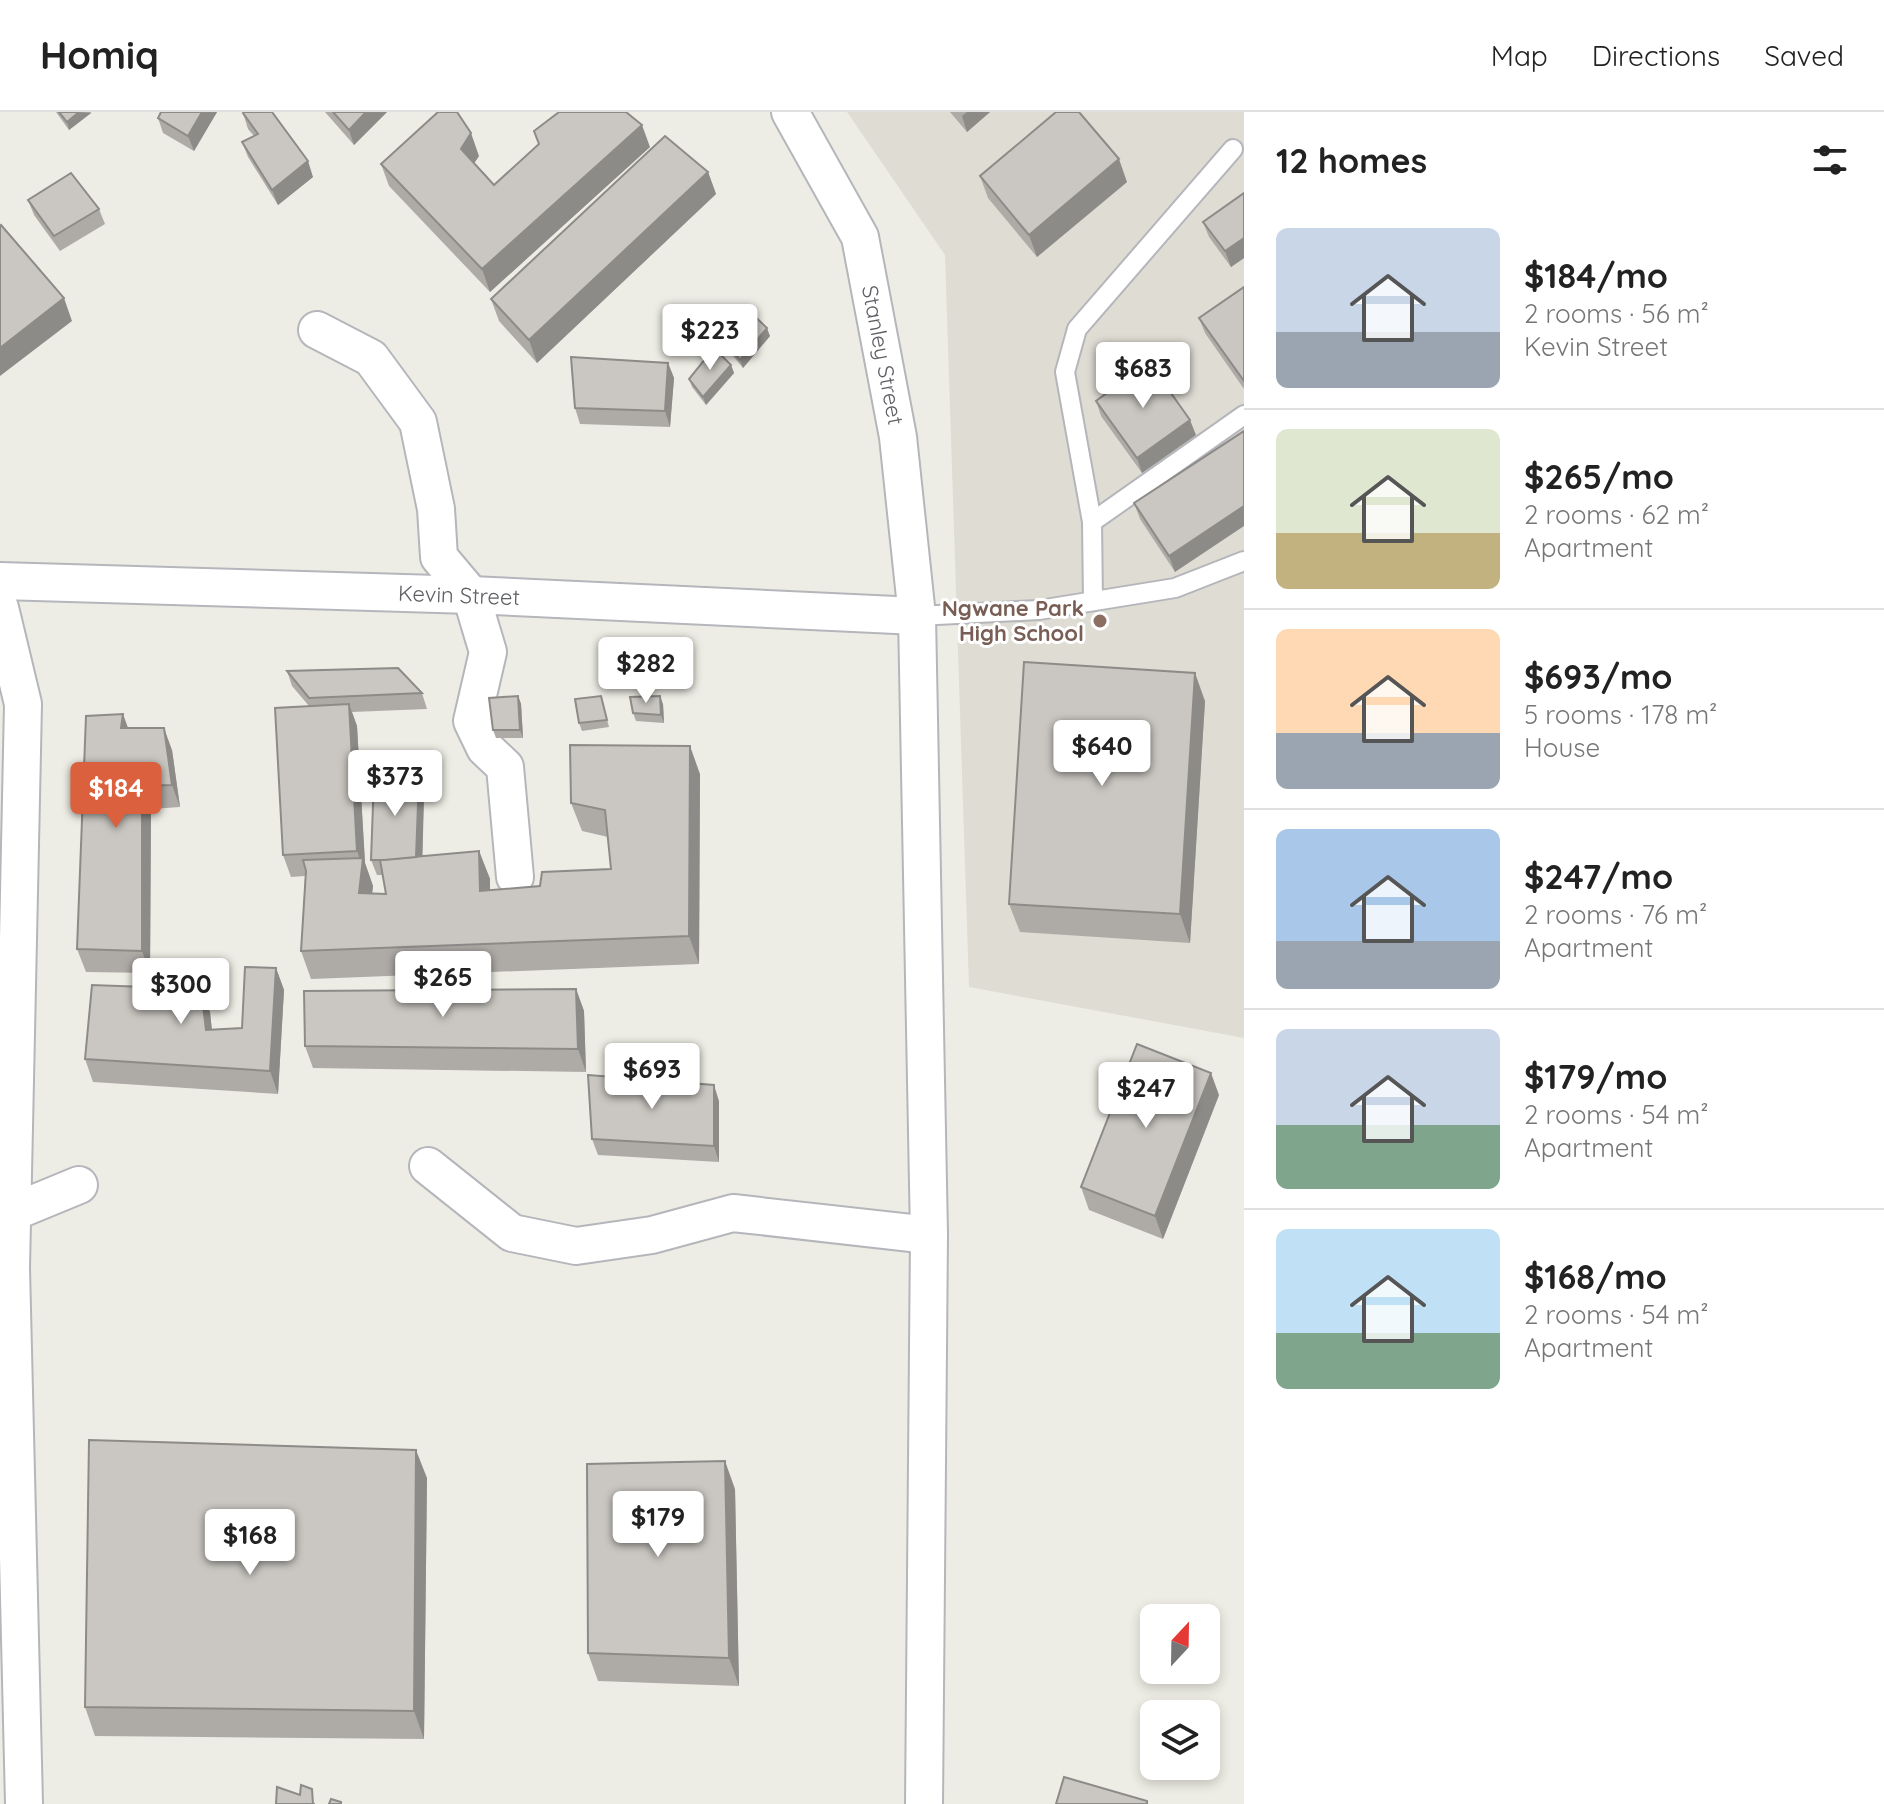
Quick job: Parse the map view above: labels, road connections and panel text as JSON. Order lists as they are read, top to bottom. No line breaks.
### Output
{"streets":{"street":["Stanley Street","Kevin Street"]},"crossings":[["Stanley Street","Kevin Street"]],"places":["Ngwane Park High School"],"north":"top","page":{"header":"Homiq","nav":["Map","Directions","Saved"],"heading":"12 homes","list":[{"name":"$184/mo","note":"2 rooms · 56 m² · Kevin Street"},{"name":"$265/mo","note":"2 rooms · 62 m² · Apartment"},{"name":"$693/mo","note":"5 rooms · 178 m² · House"},{"name":"$247/mo","note":"2 rooms · 76 m² · Apartment"},{"name":"$179/mo","note":"2 rooms · 54 m² · Apartment"},{"name":"$168/mo","note":"2 rooms · 54 m² · Apartment"}],"price":["$223","$683","$282","$640","$373","$184","$265","$300","$693","$247","$179","$168"]}}
